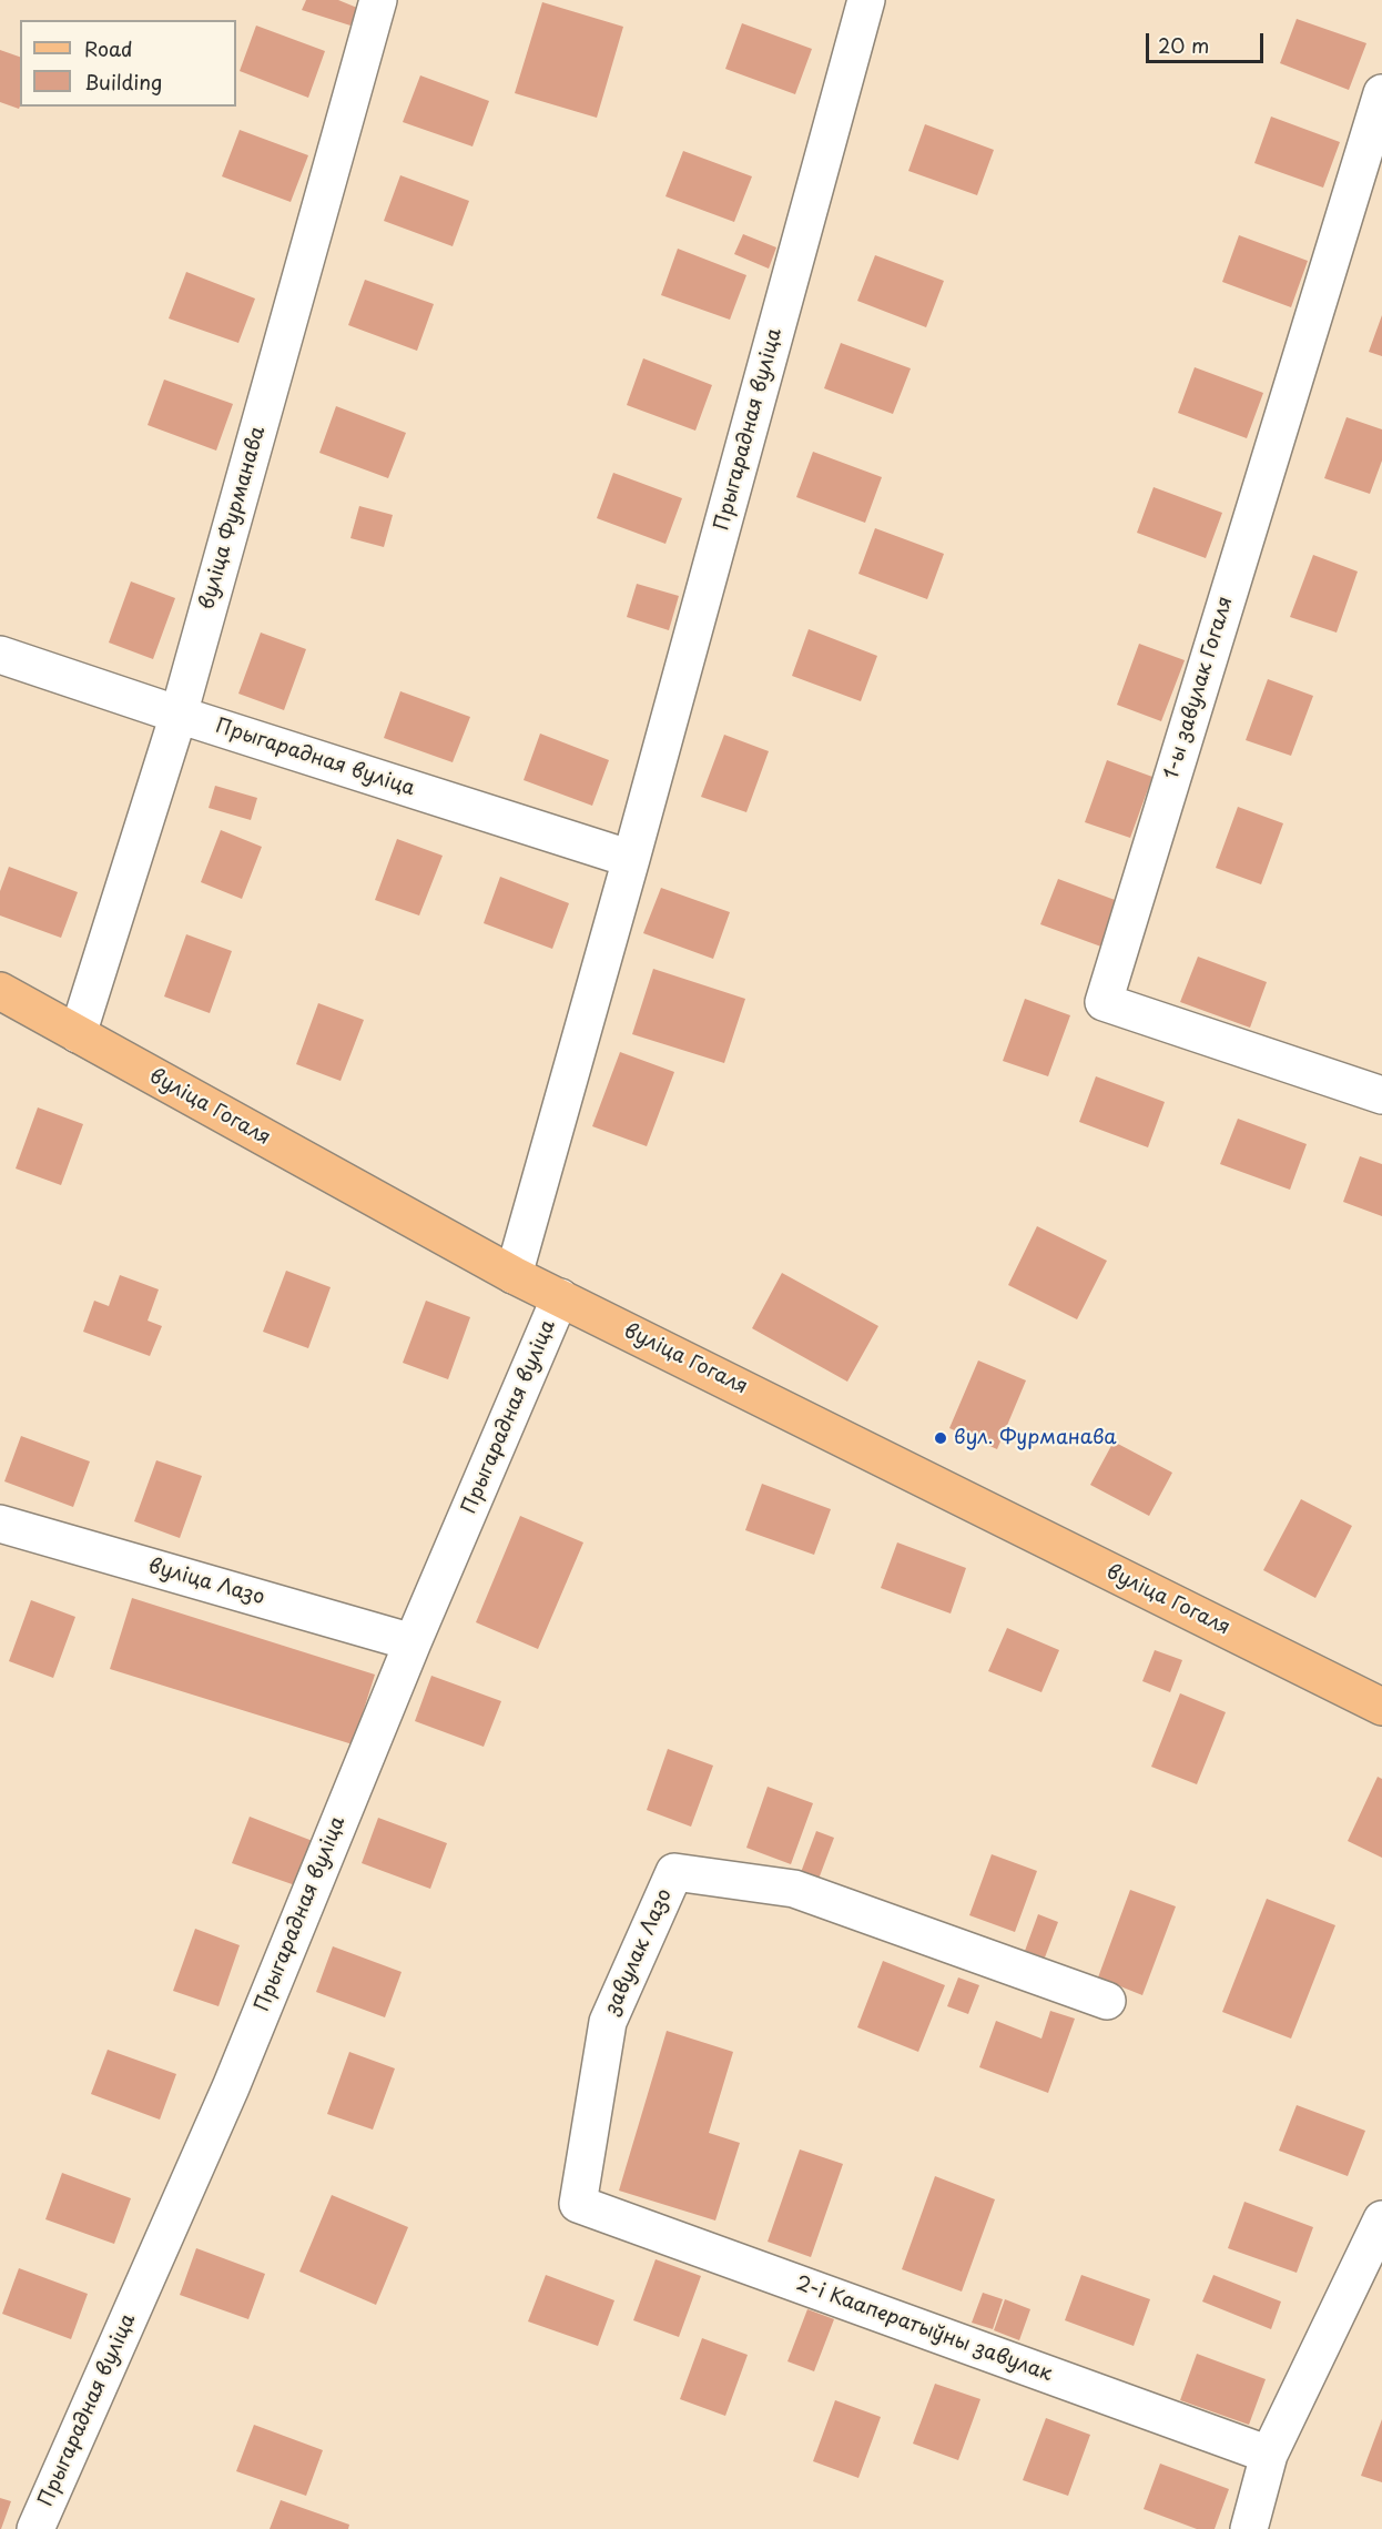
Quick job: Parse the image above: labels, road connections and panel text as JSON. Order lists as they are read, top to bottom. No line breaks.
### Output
{"streets":{"main road":["вуліца Гогаля"],"street":["Прыгарадная вуліца","вуліца Фурманава","1-ы завулак Гогаля","вуліца Лазо","завулак Лазо","2-і Кааператыўны завулак"]},"crossings":[["Прыгарадная вуліца","вуліца Фурманава"],["Прыгарадная вуліца","вуліца Гогаля"],["Прыгарадная вуліца","вуліца Лазо"],["вуліца Фурманава","вуліца Гогаля"],["завулак Лазо","2-і Кааператыўны завулак"]],"places":["вул. Фурманава"],"legend":["Road","Building"],"scale_bar":"20 m"}
